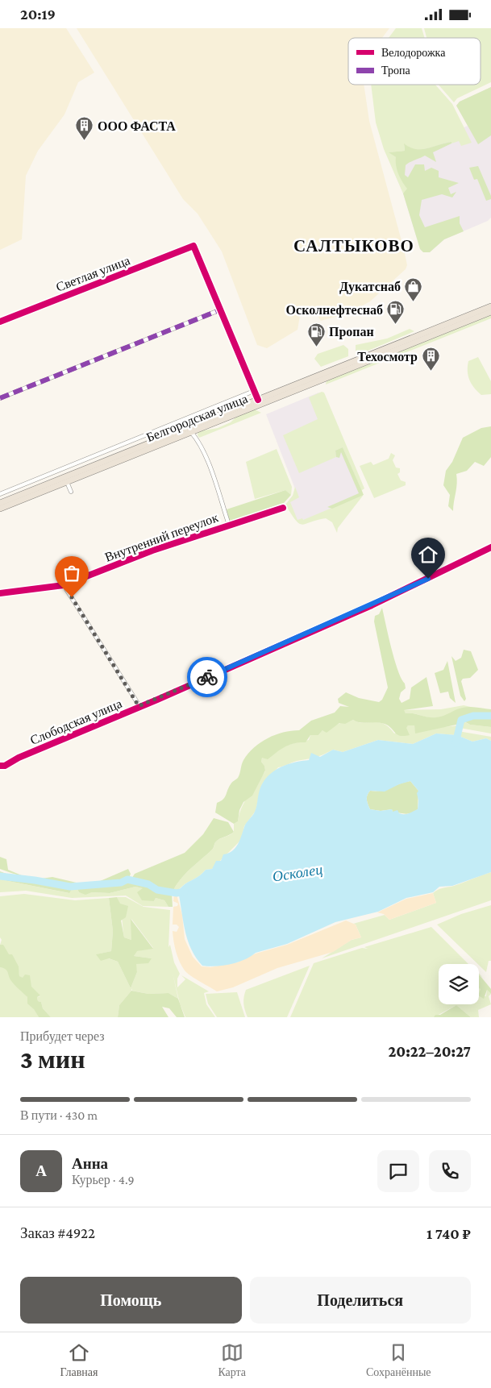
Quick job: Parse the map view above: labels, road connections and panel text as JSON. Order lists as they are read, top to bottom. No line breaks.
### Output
{"streets":{"main road":["Белгородская улица"],"street":["Светлая улица","Внутренний переулок","Слободская улица"]},"districts":["САЛТЫКОВО"],"water":["Осколец"],"places":{"building":["ООО ФАСТА","Техосмотр"],"shop":["Дукатснаб"],"fuel station":["Осколнефтеснаб","Пропан"]},"legend":["Велодорожка","Тропа"],"page":{"status":"20:19","heading":["3 мин","Прибудет через","20:22–20:27"],"panel":["Анна","Курьер · 4.9","Заказ #4922","1 740 ₽"],"bar":"В пути · 430 m","round":"А","buttons":["Помощь","Поделиться"],"tabs":["Главная","Карта","Сохранённые"]}}
